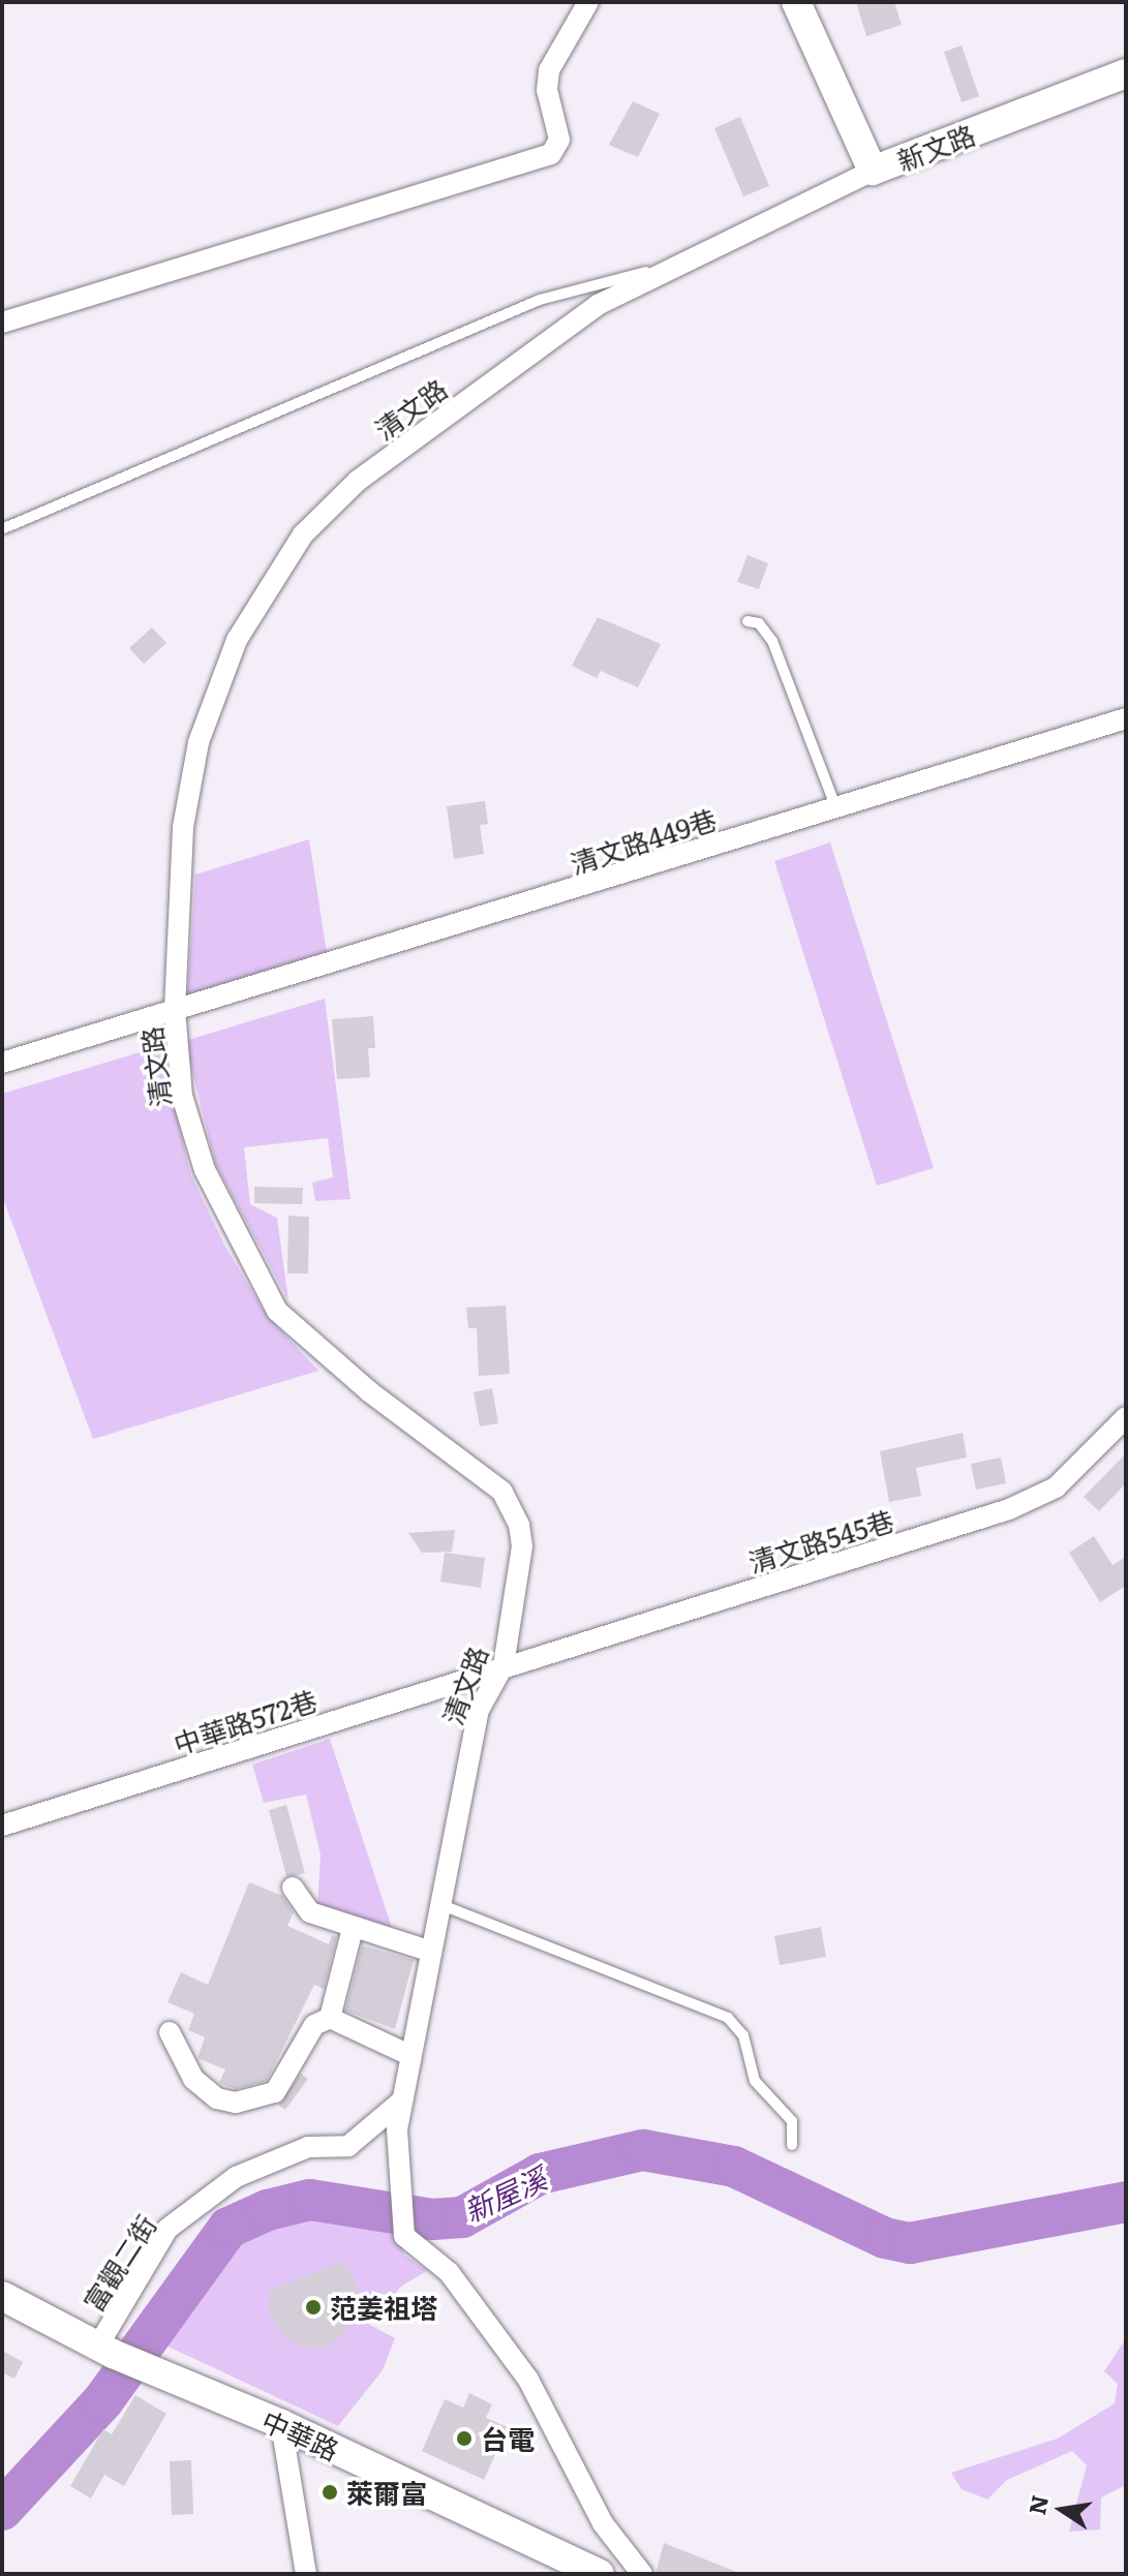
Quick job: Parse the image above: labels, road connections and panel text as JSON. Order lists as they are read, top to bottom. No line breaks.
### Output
{"streets":{"main road":["新文路","中華路"],"street":["清文路","清文路449巷","清文路545巷","中華路572巷","富觀二街"]},"crossings":[["新文路","清文路"],["清文路","清文路449巷"],["清文路","清文路545巷"],["清文路","中華路572巷"],["清文路","富觀二街"],["清文路545巷","中華路572巷"],["富觀二街","中華路"]],"water":["新屋溪"],"places":["范姜祖塔","台電","萊爾富"],"north":"left"}
